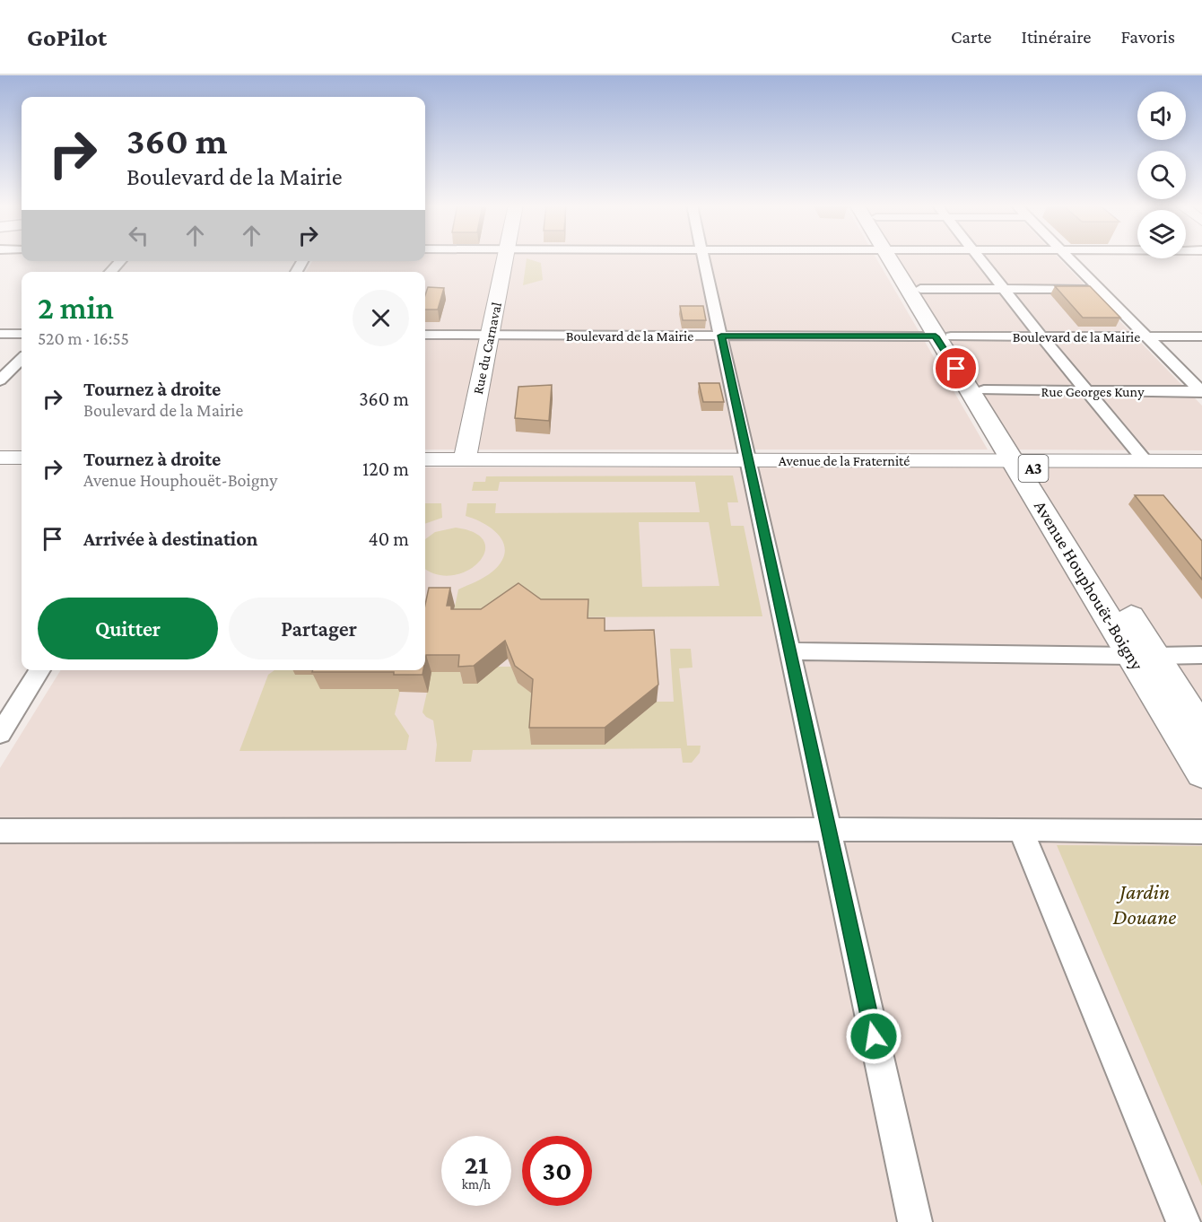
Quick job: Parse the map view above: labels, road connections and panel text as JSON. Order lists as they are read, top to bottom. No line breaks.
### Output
{"streets":{"main road":["A3","Avenue Houphouët-Boigny"],"street":["Boulevard de la Mairie","Rue du Carnaval","Rue Georges Kuny","Avenue de la Fraternité"]},"crossings":[["Boulevard de la Mairie","Rue du Carnaval"],["Boulevard de la Mairie","Avenue Houphouët-Boigny"],["Rue du Carnaval","Avenue de la Fraternité"],["Rue Georges Kuny","Avenue Houphouët-Boigny"],["Avenue de la Fraternité","Avenue Houphouët-Boigny"]],"parks":["Jardin Douane"],"page":{"header":"GoPilot","nav":["Carte","Itinéraire","Favoris"],"turn":["360 m","Boulevard de la Mairie"],"heading":["2 min","520 m · 16:55"],"list":[{"name":"Tournez à droite","note":"Boulevard de la Mairie","value":"360 m"},{"name":"Tournez à droite","note":"Avenue Houphouët-Boigny","value":"120 m"},{"name":"Arrivée à destination","value":"40 m"}],"buttons":["Quitter","Partager"],"speed":"21 km/h","limit":"30"}}
